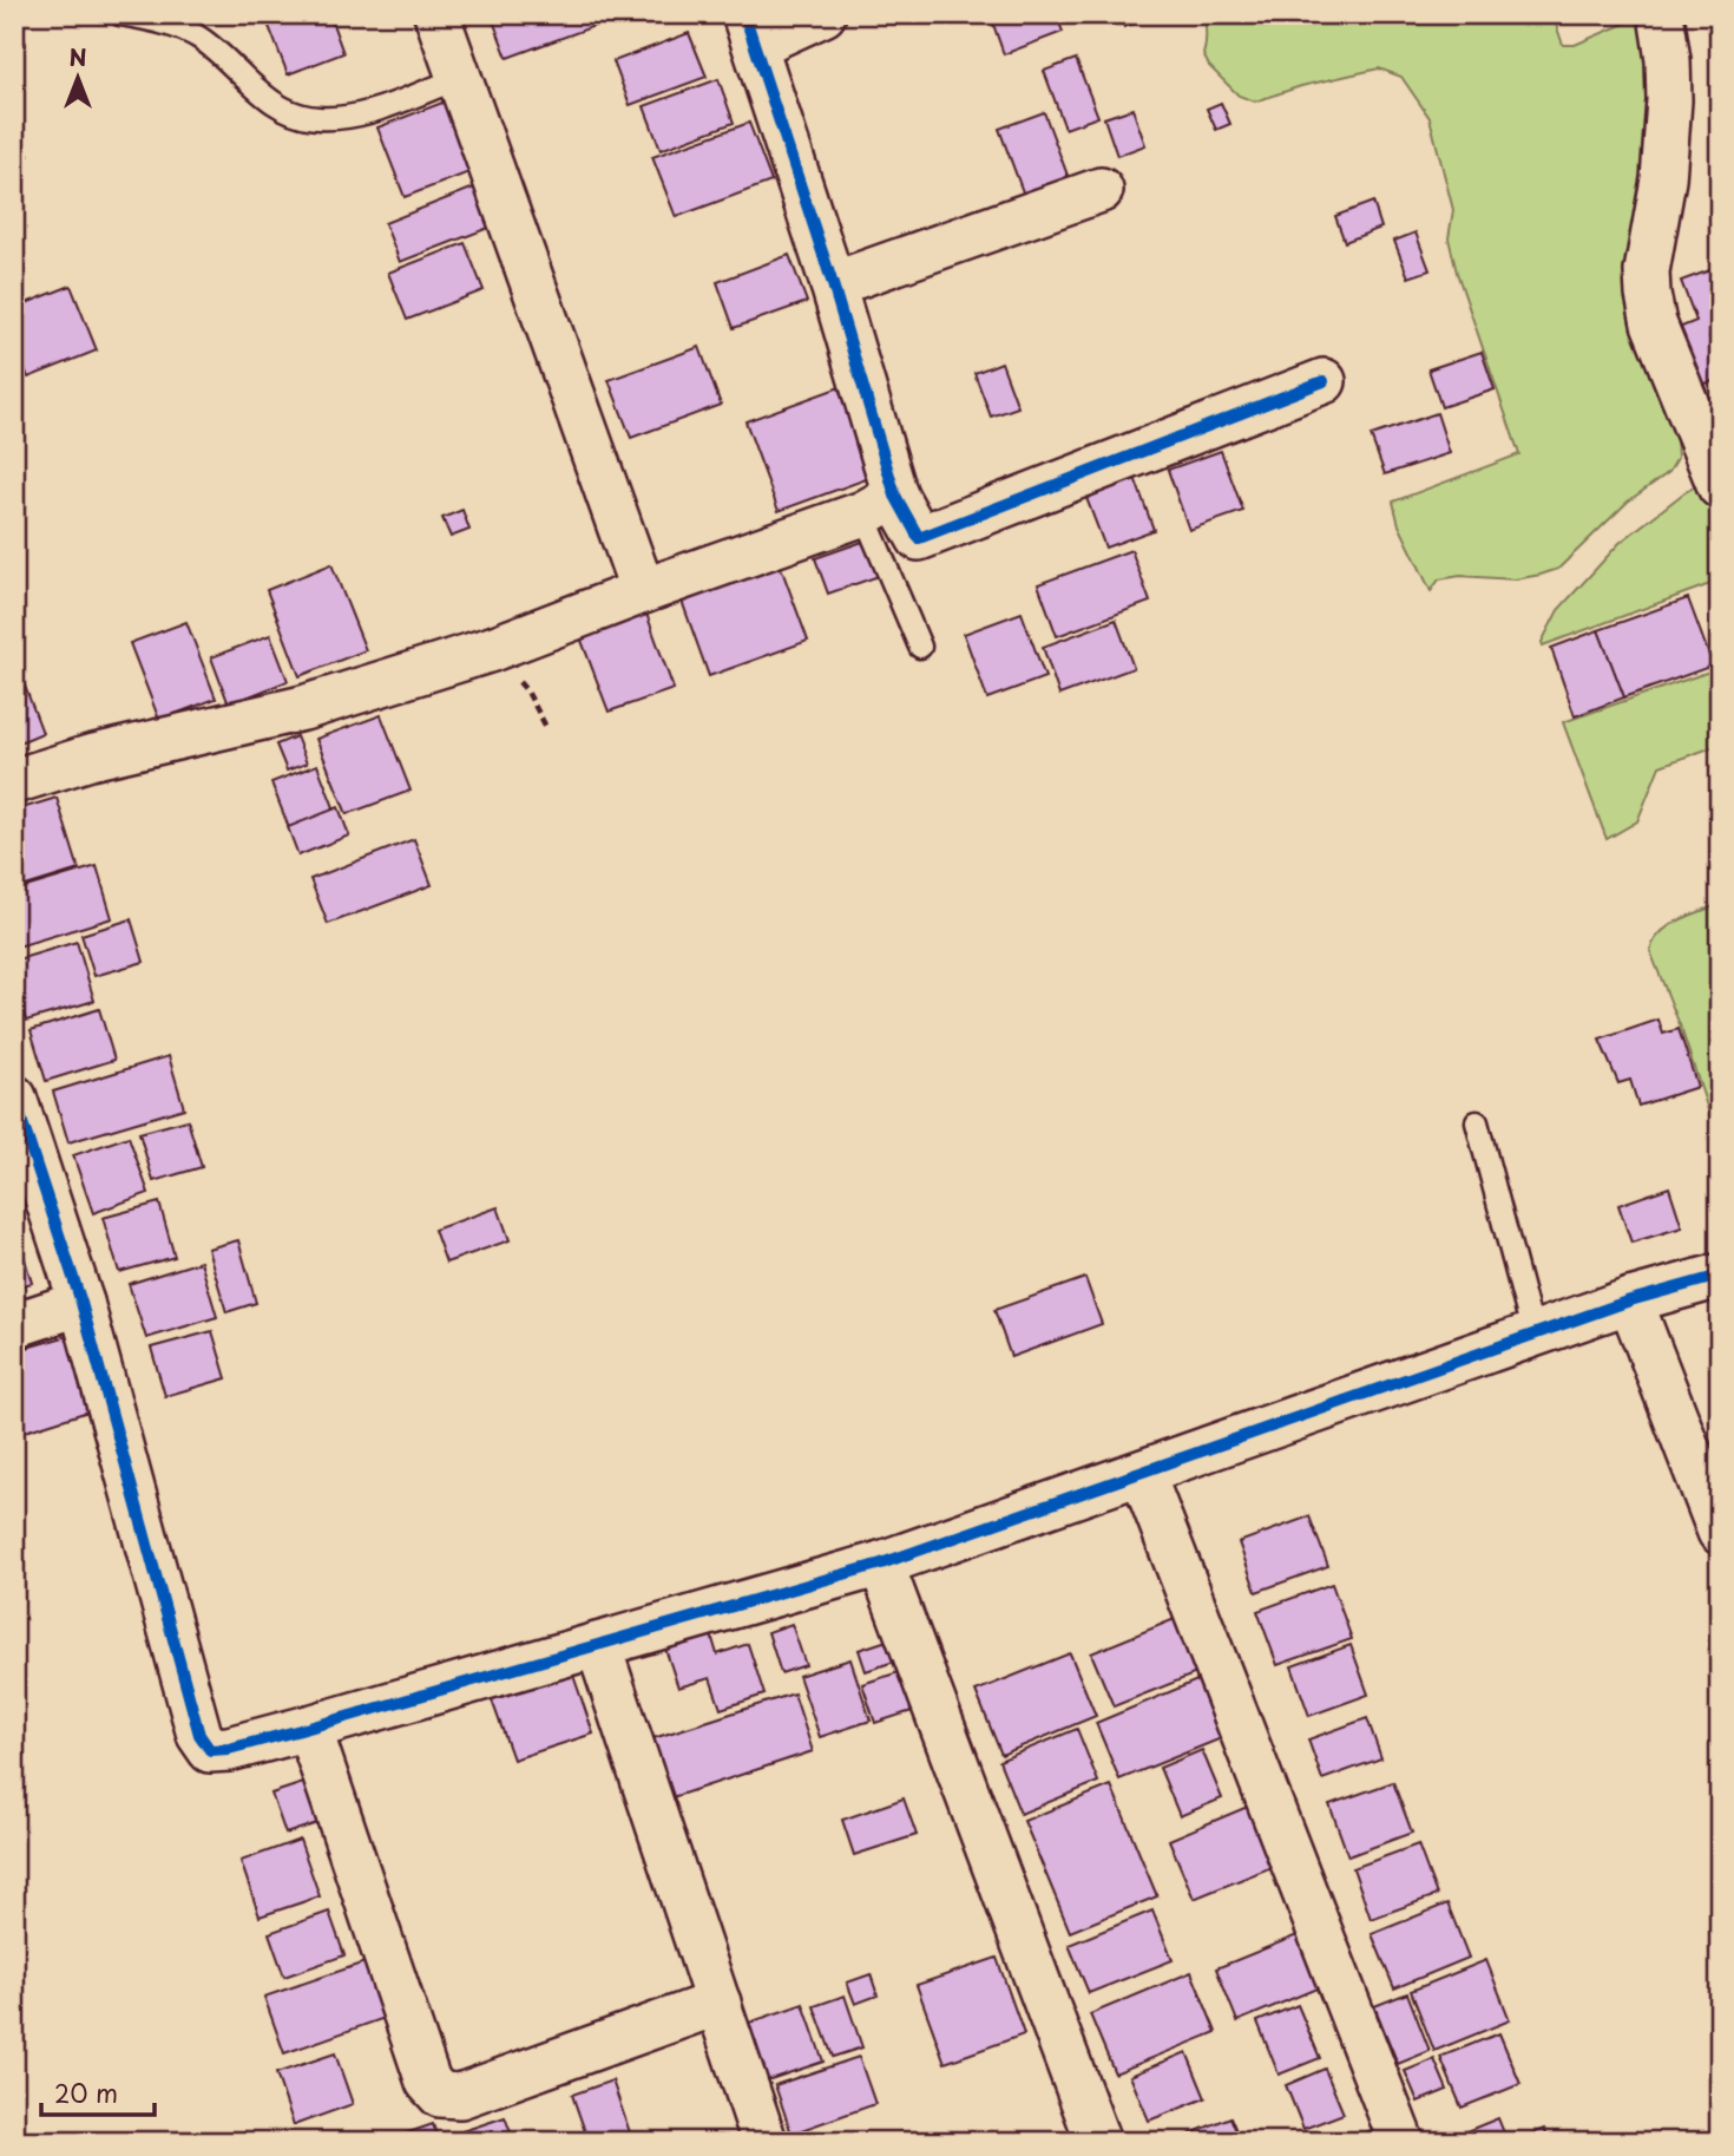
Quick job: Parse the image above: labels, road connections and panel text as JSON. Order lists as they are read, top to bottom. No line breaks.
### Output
{"scale_bar":"20 m","north":"top"}
